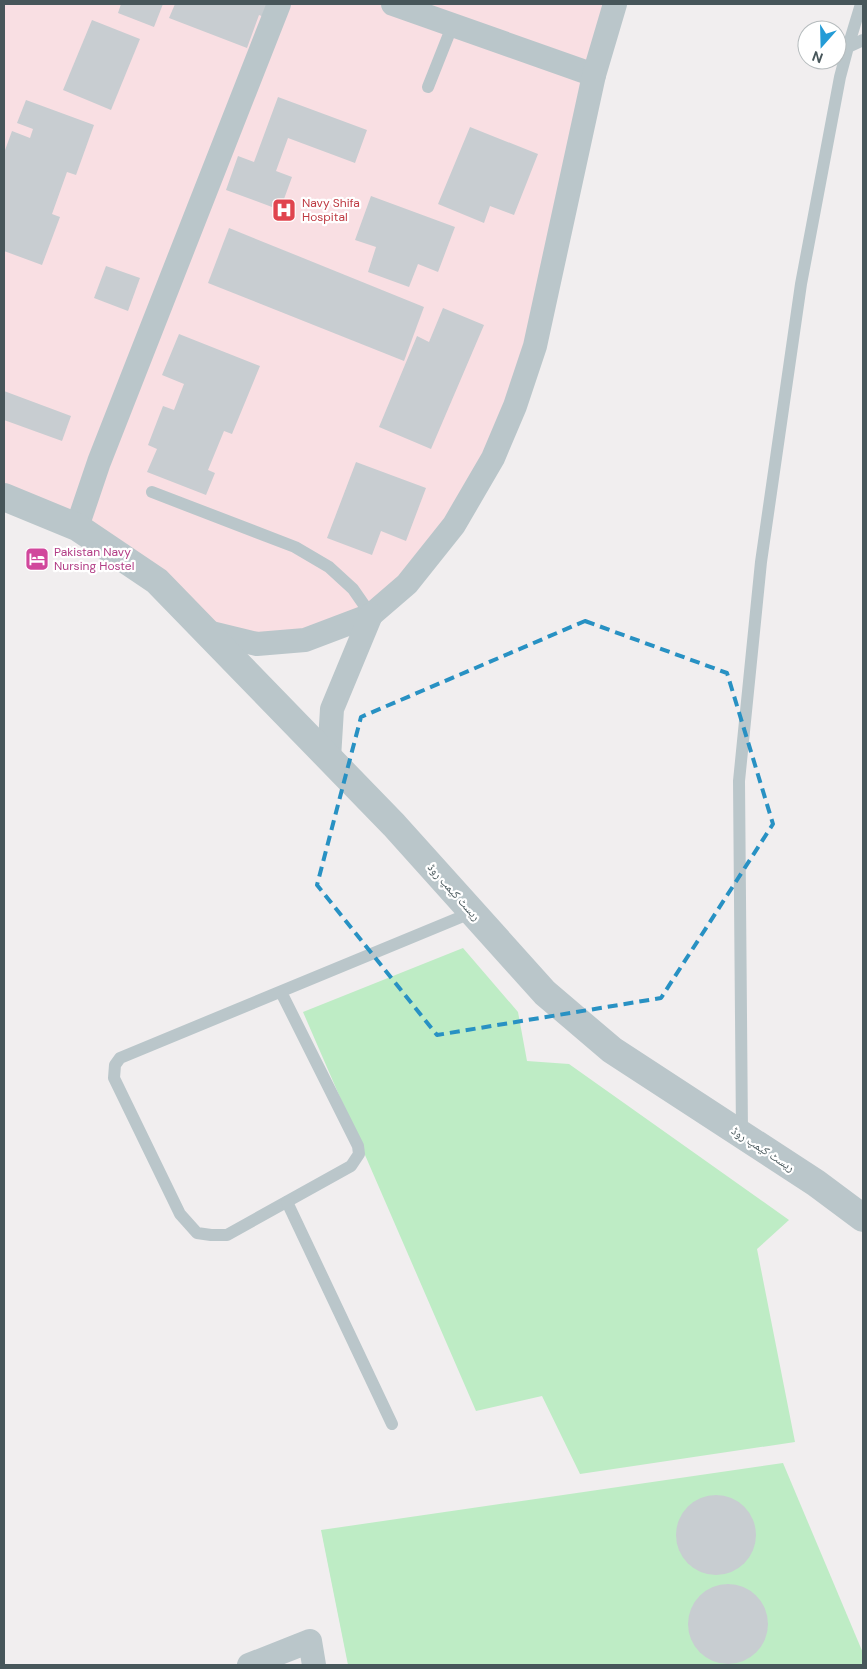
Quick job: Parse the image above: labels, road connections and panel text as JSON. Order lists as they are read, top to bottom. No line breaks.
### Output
{"streets":{"street":["ریسٹ کیمپ روڈ"]},"places":{"hospital":["Navy Shifa Hospital"],"hotel":["Pakistan Navy Nursing Hostel"]},"north":"bottom"}
